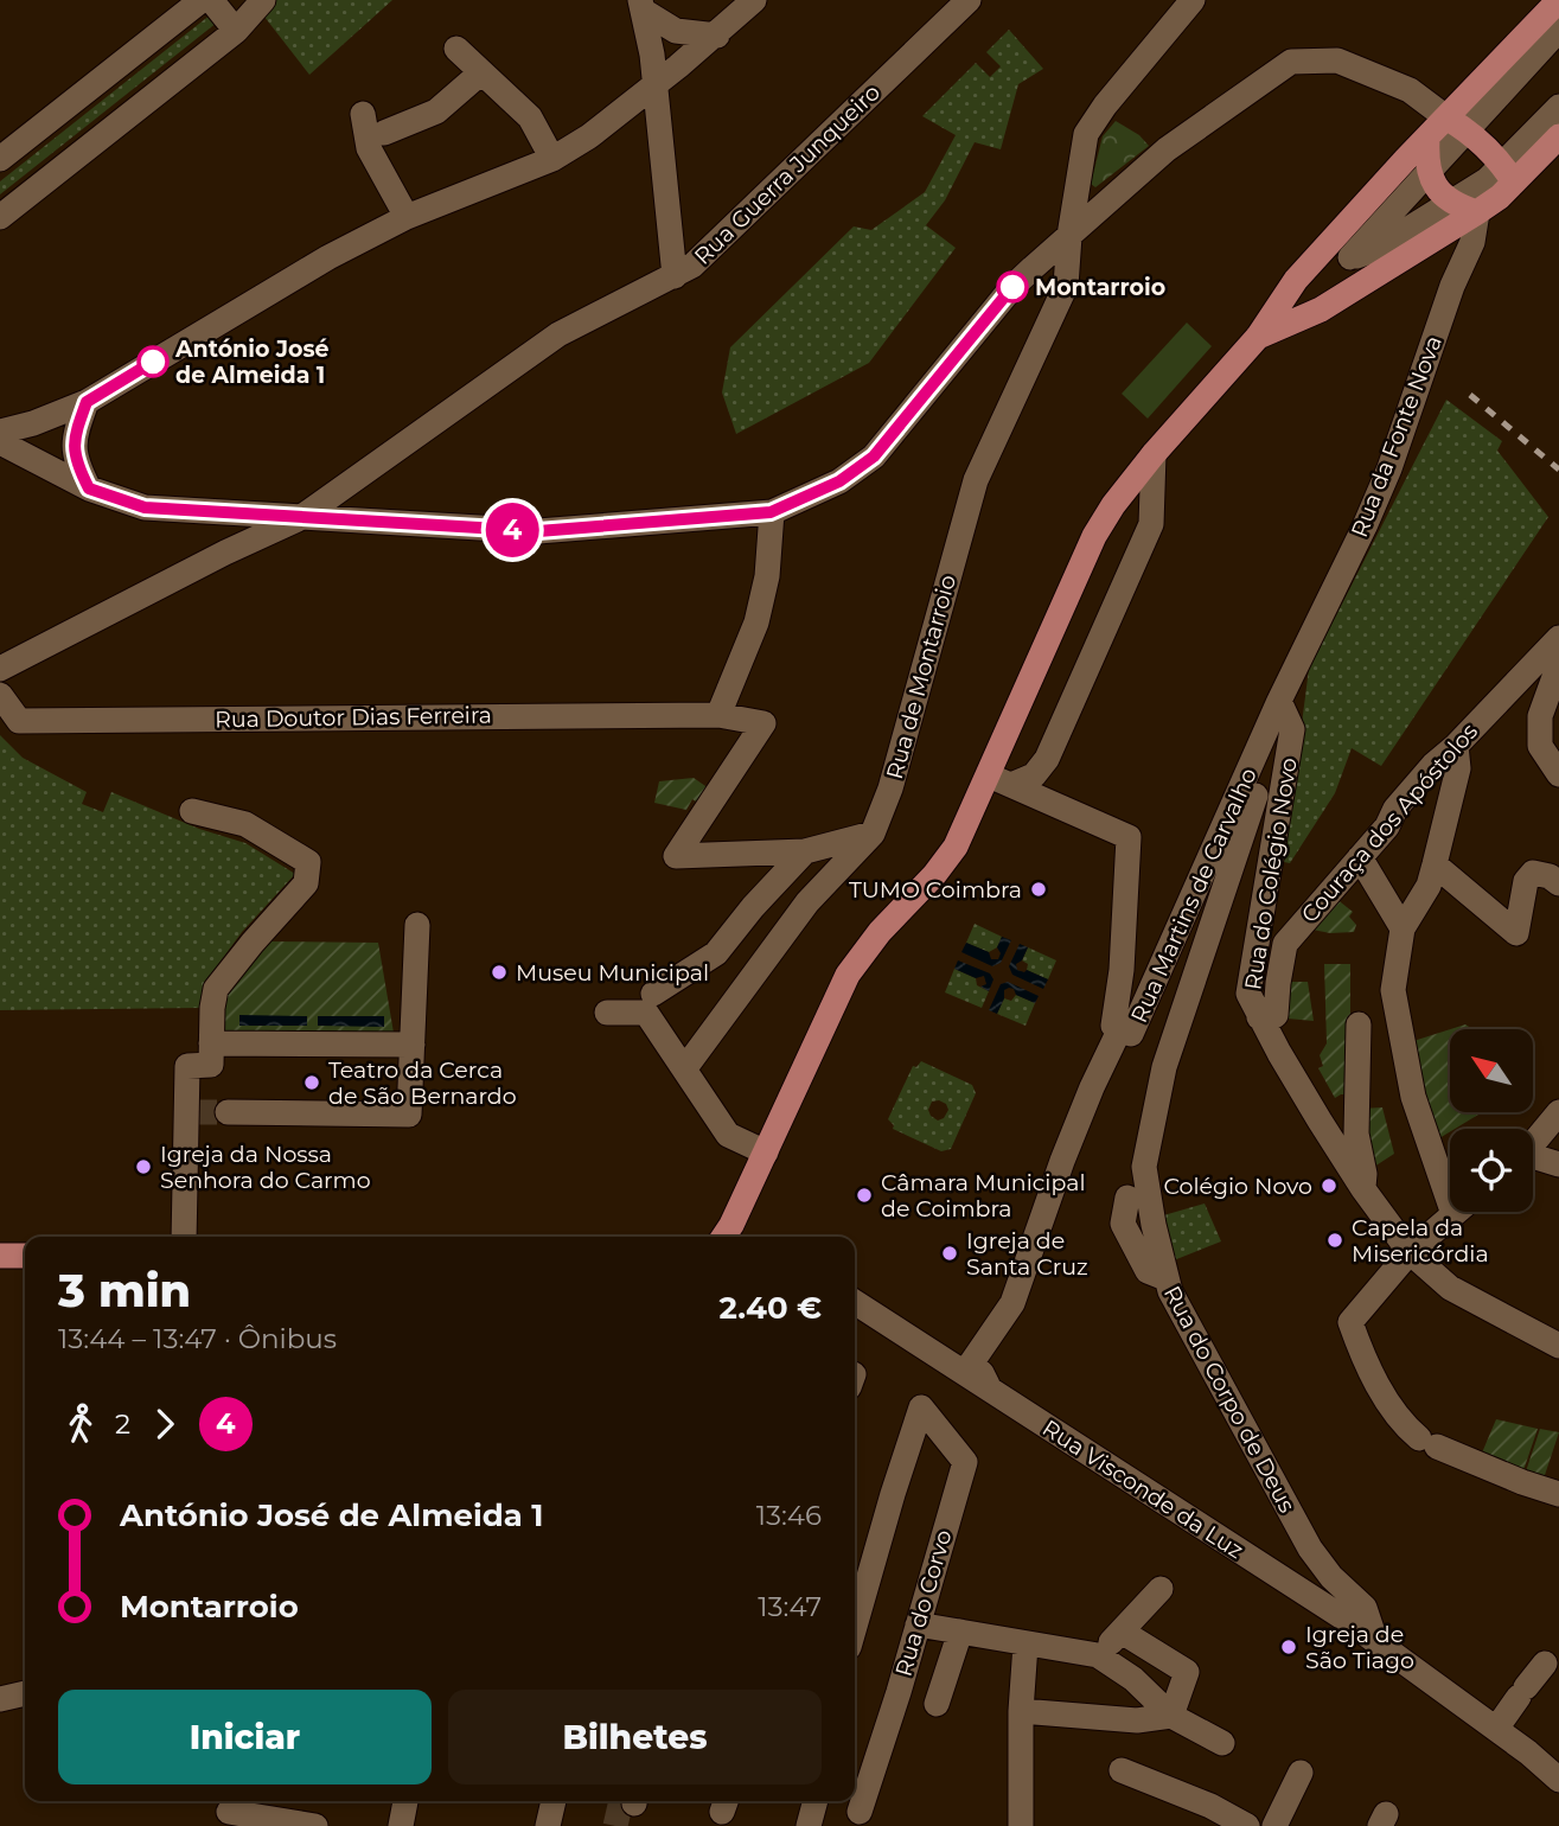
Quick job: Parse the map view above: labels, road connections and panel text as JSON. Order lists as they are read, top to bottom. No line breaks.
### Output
{"streets":{"street":["Rua Guerra Junqueiro","Rua da Fonte Nova","Rua de Montarroio","Rua Doutor Dias Ferreira","Couraça dos Apóstolos","Rua do Colégio Novo","Rua Martins de Carvalho","Rua do Corpo de Deus","Rua Visconde da Luz","Rua do Corvo"]},"crossings":[["Rua da Fonte Nova","Rua do Colégio Novo"],["Rua da Fonte Nova","Rua Martins de Carvalho"],["Couraça dos Apóstolos","Rua do Colégio Novo"],["Rua do Colégio Novo","Rua Martins de Carvalho"],["Rua Martins de Carvalho","Rua do Corpo de Deus"],["Rua Martins de Carvalho","Rua Visconde da Luz"],["Rua do Corpo de Deus","Rua Visconde da Luz"]],"places":["Montarroio","António José de Almeida 1","TUMO Coimbra","Museu Municipal","Teatro da Cerca de São Bernardo","Igreja da Nossa Senhora do Carmo","Colégio Novo","Câmara Municipal de Coimbra","Capela da Misericórdia","Igreja de Santa Cruz","Igreja de São Tiago"],"lines":["bus line 4"],"north":"top left","page":{"on_map":"4","heading":["3 min","13:44 – 13:47 · Ônibus","2.40 €"],"legs":["2","4"],"list":[{"name":"António José de Almeida 1","value":"13:46"},{"name":"Montarroio","value":"13:47"}],"buttons":["Iniciar","Bilhetes"]}}
